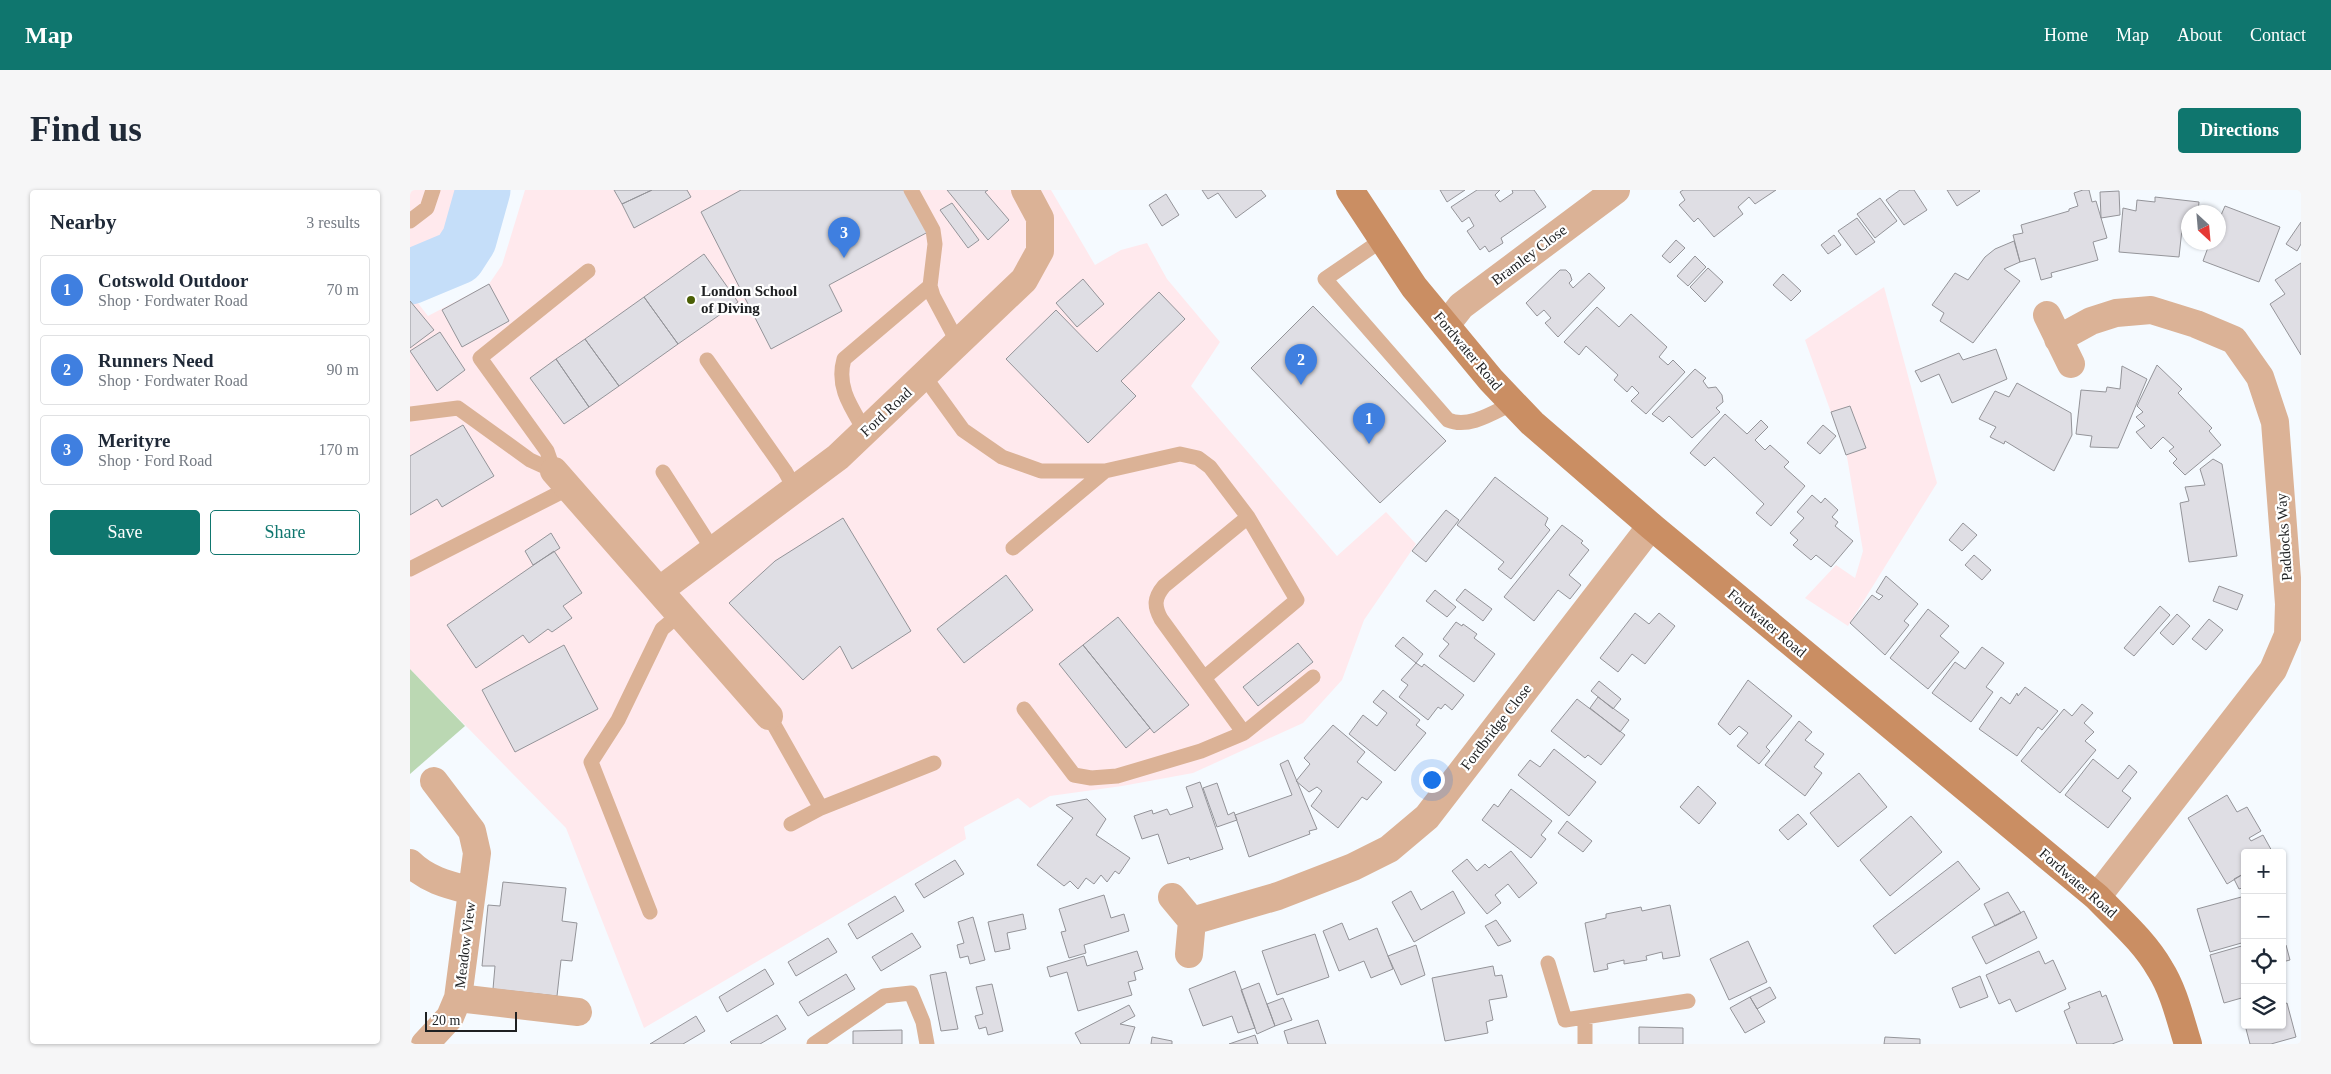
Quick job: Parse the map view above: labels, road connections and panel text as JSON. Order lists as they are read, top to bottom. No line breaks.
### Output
{"streets":{"main road":["Fordwater Road"],"street":["Bramley Close","Ford Road","Paddocks Way","Fordbridge Close","Meadow View"]},"crossings":[["Bramley Close","Fordwater Road"],["Fordwater Road","Paddocks Way"],["Fordwater Road","Fordbridge Close"]],"places":["London School of Diving"],"scale_bar":"20 m","north":"bottom right","page":{"header":"Map","nav":["Home","Map","About","Contact"],"buttons":["Directions",["Save","Share"]],"title":"Find us","heading":["Nearby","3 results"],"pins":["3","2","1"],"list":[{"mark":"1","name":"Cotswold Outdoor","note":"Shop · Fordwater Road","value":"70 m"},{"mark":"2","name":"Runners Need","note":"Shop · Fordwater Road","value":"90 m"},{"mark":"3","name":"Merityre","note":"Shop · Ford Road","value":"170 m"}],"map_buttons":["+","−"],"scale":"20 m"}}
